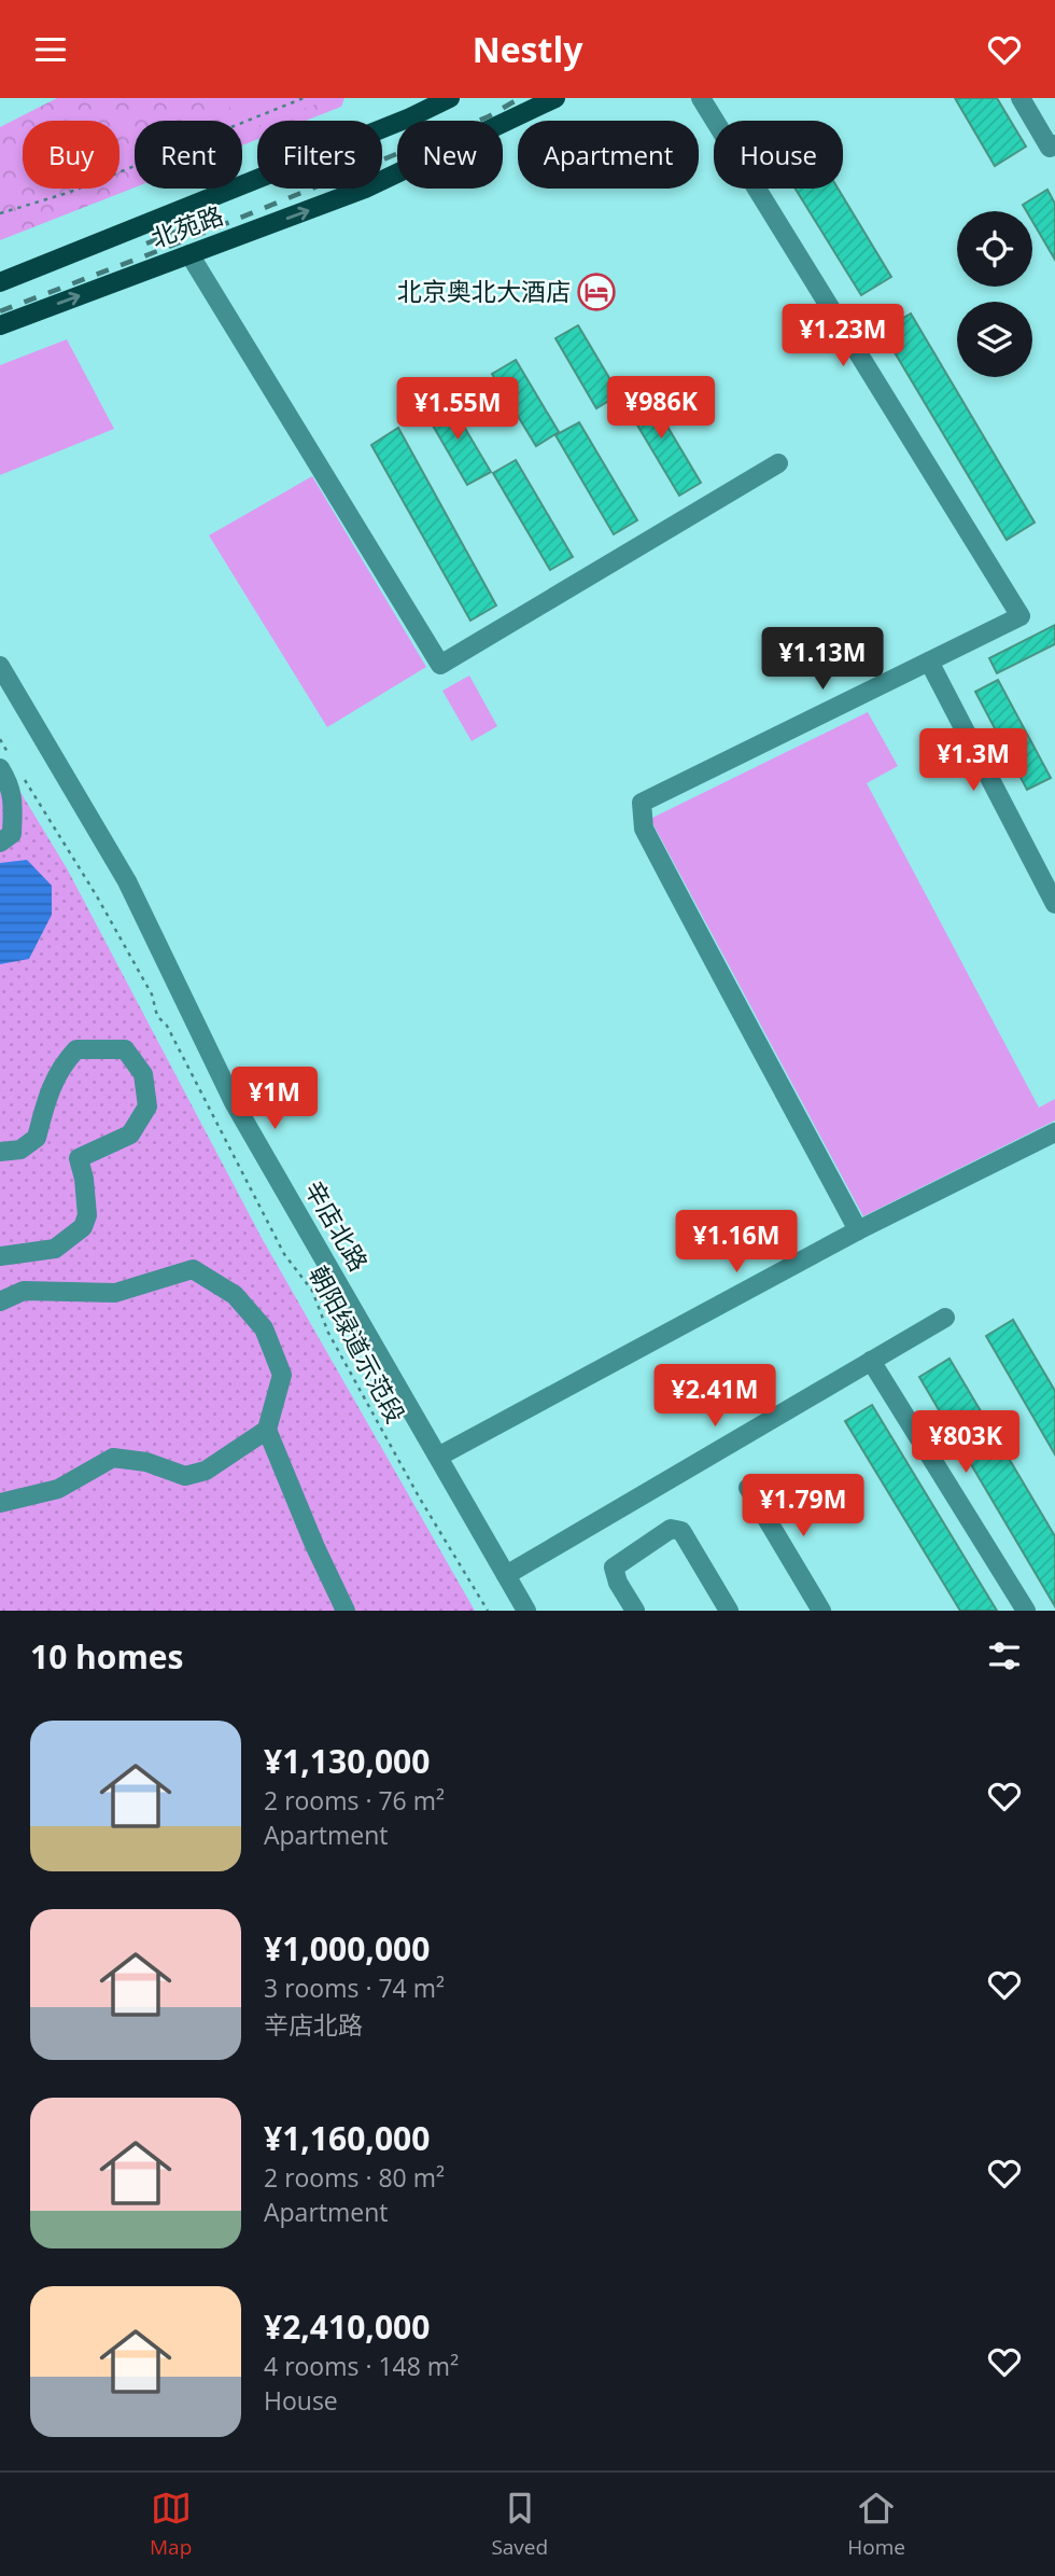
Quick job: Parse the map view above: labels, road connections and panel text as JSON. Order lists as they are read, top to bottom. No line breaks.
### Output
{"streets":{"main road":["北苑路"],"street":["辛店北路"],"path":["朝阳绿道示范段"]},"places":{"hotel":["北京奥北大酒店"]},"page":{"header":"Nestly","chip":["Buy","Rent","Filters","New","Apartment","House"],"price":["¥1.23M","¥986K","¥1.55M","¥1.13M","¥1.3M","¥1M","¥1.16M","¥2.41M","¥803K","¥1.79M"],"heading":"10 homes","list":[{"name":"¥1,130,000","note":"2 rooms · 76 m² · Apartment"},{"name":"¥1,000,000","note":"3 rooms · 74 m² · 辛店北路"},{"name":"¥1,160,000","note":"2 rooms · 80 m² · Apartment"},{"name":"¥2,410,000","note":"4 rooms · 148 m² · House"}],"tabs":["Map","Saved","Home"]}}
